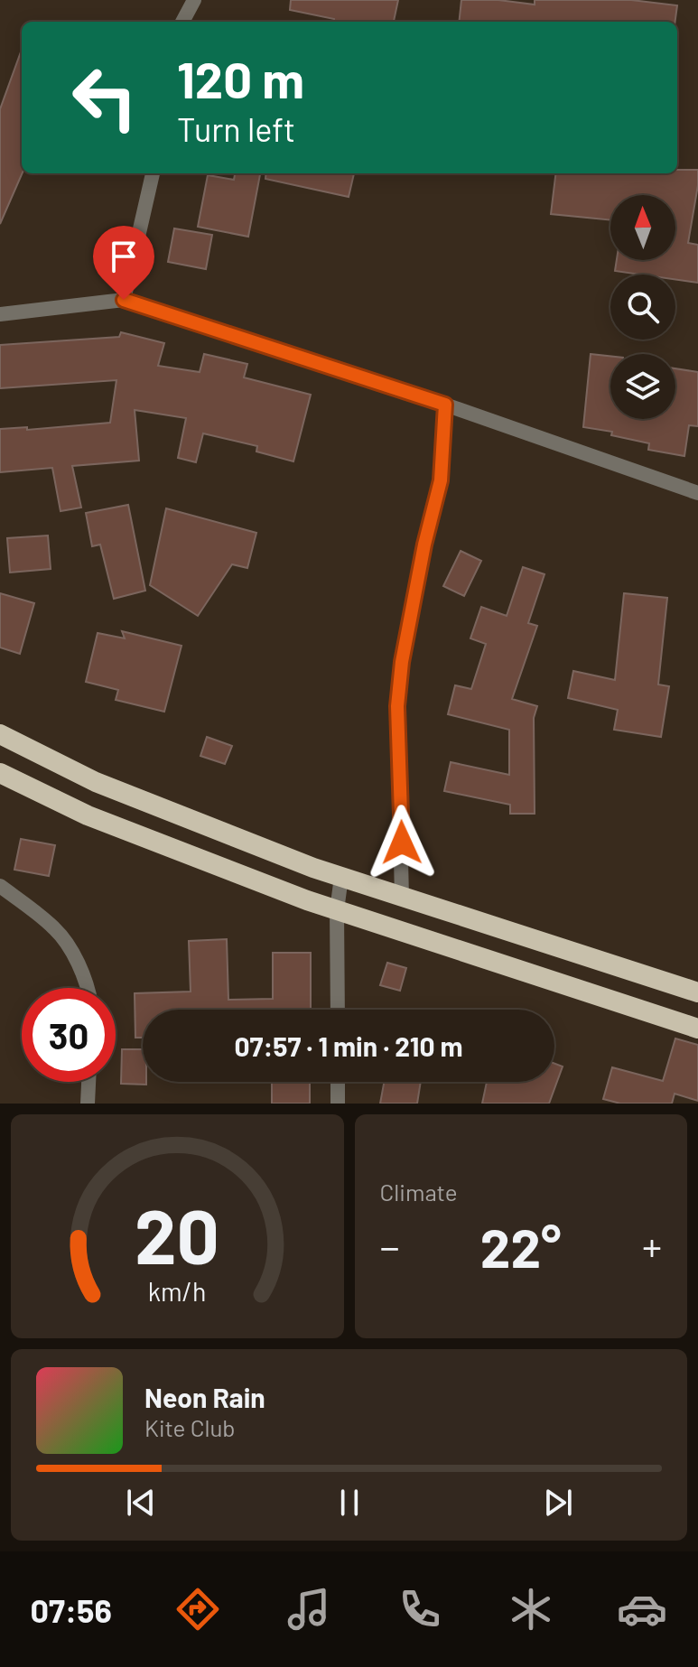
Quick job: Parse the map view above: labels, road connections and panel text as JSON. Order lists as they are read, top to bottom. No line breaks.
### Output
{"north":"top","page":{"turn":["120 m","Turn left"],"limit":"30","trip":"07:57 · 1 min · 210 m","tile":"Climate","heat":["−","22°","+"],"song":["Neon Rain","Kite Club"],"tabs":"07:56","gauge":["20","km/h"]}}
